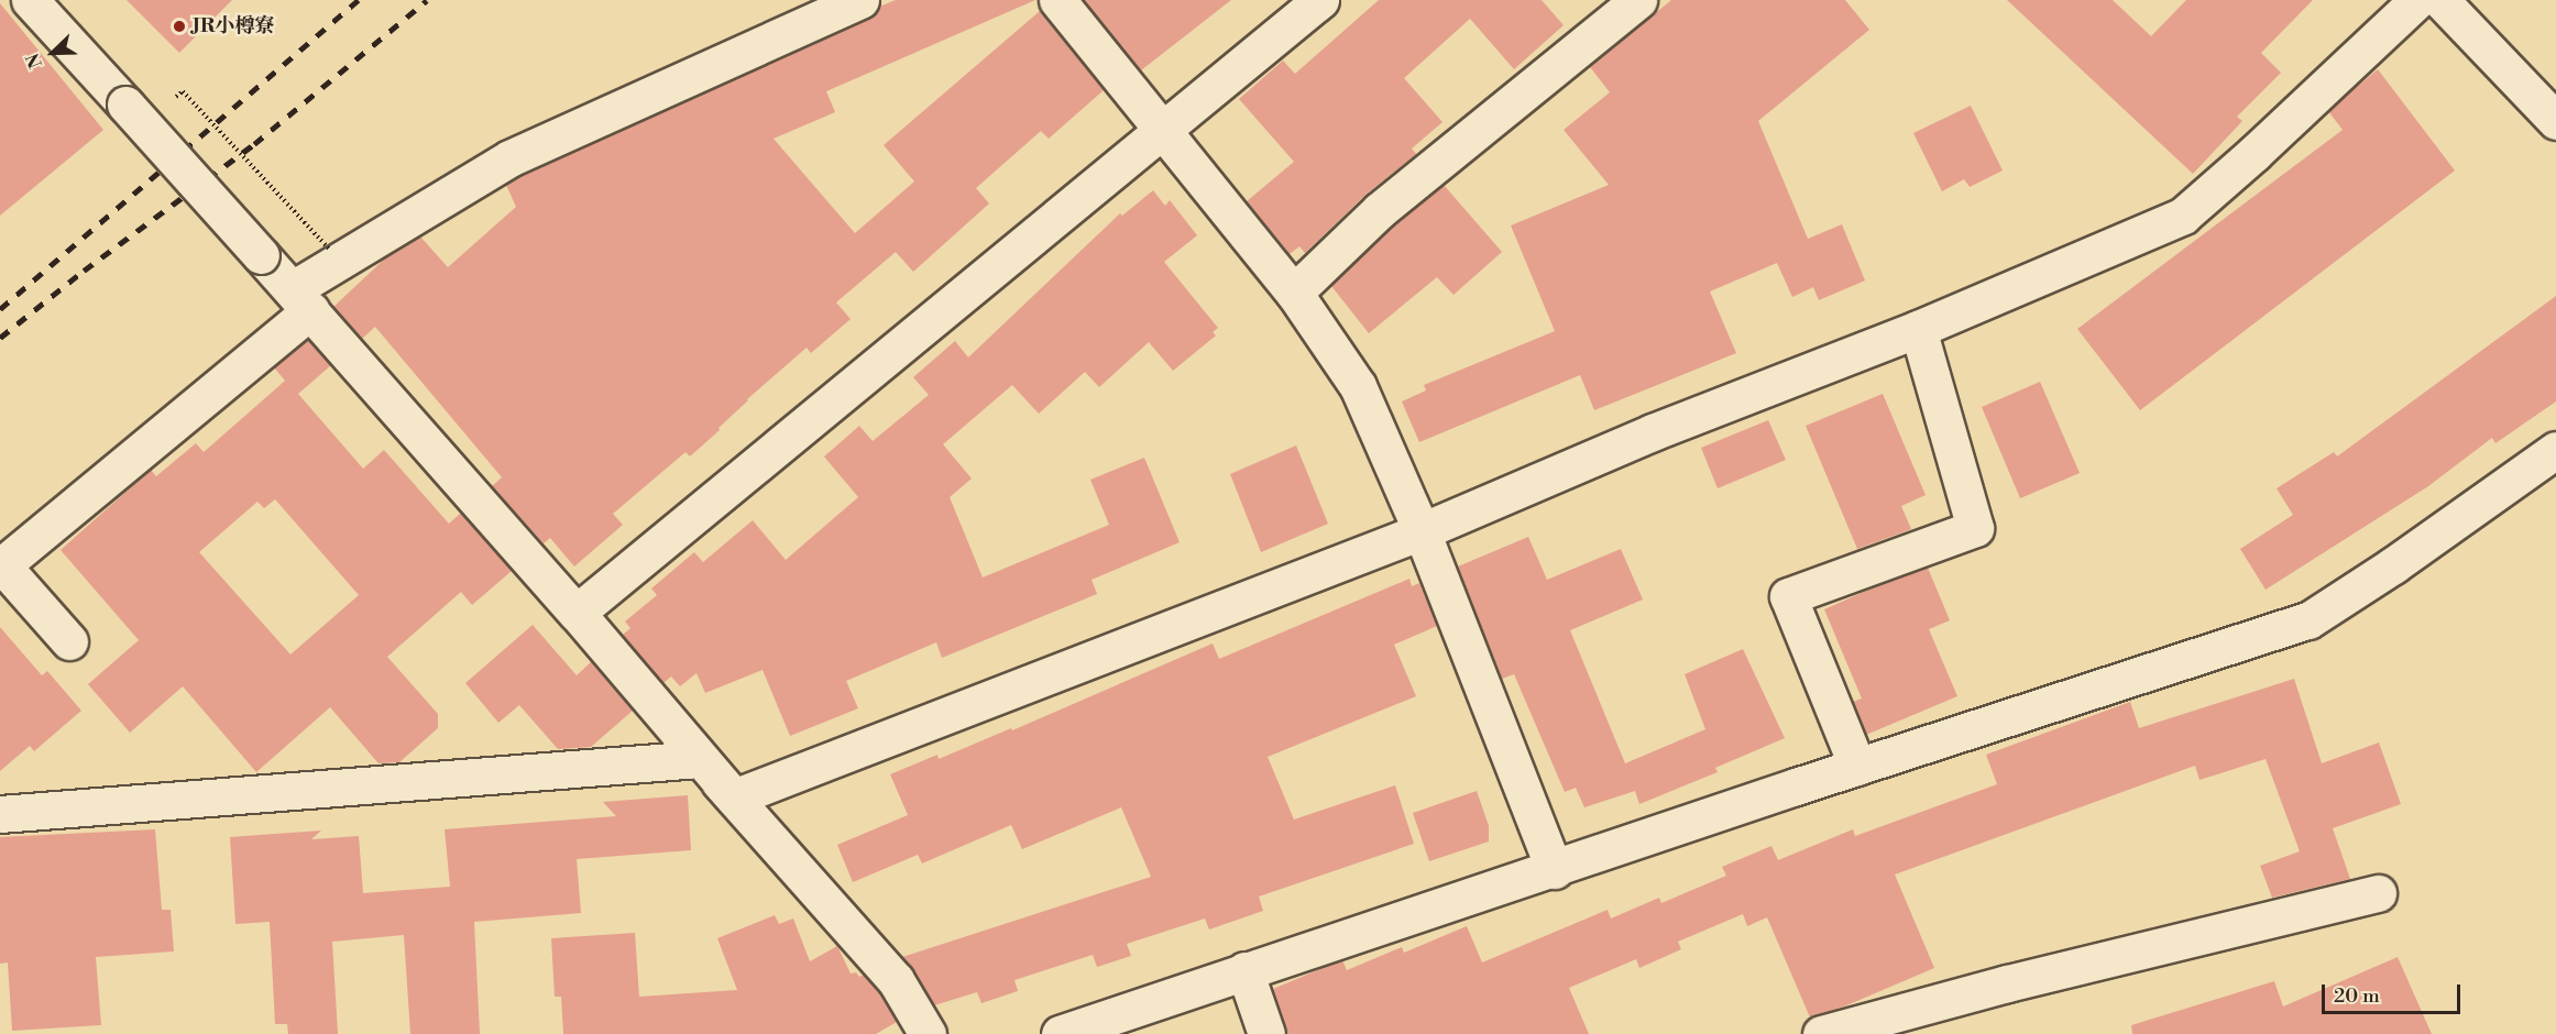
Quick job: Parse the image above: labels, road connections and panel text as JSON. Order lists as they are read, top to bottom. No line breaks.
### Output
{"places":["JR小樽寮"],"scale_bar":"20 m","north":"bottom left"}
